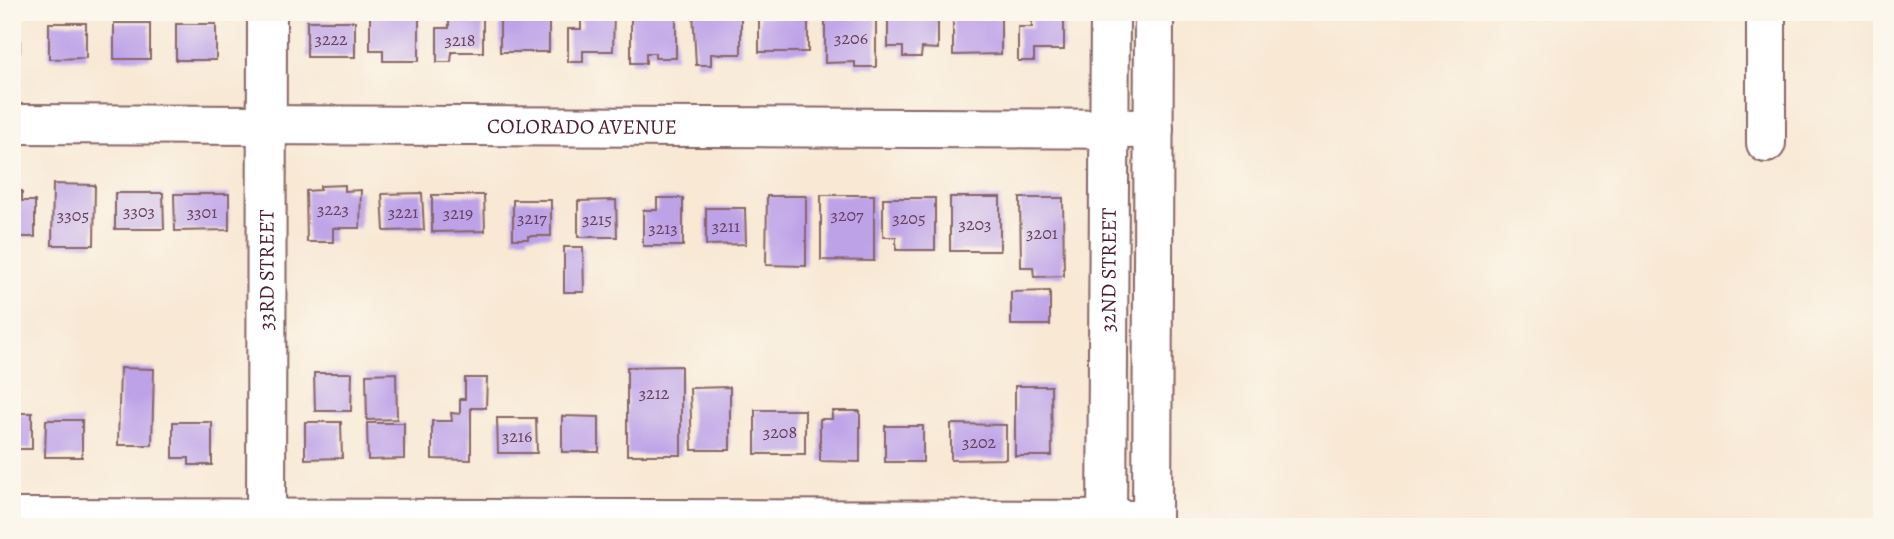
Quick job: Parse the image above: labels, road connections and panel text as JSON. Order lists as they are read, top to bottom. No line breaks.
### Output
{"streets":{"street":["COLORADO AVENUE","33RD STREET","32ND STREET"]},"crossings":[["COLORADO AVENUE","33RD STREET"],["COLORADO AVENUE","32ND STREET"]],"house_numbers":["3206","3222","3218","3223","3303","3301","3221","3219","3305","3207","3217","3205","3215","3203","3211","3213","3201","3212","3208","3216","3202"]}
